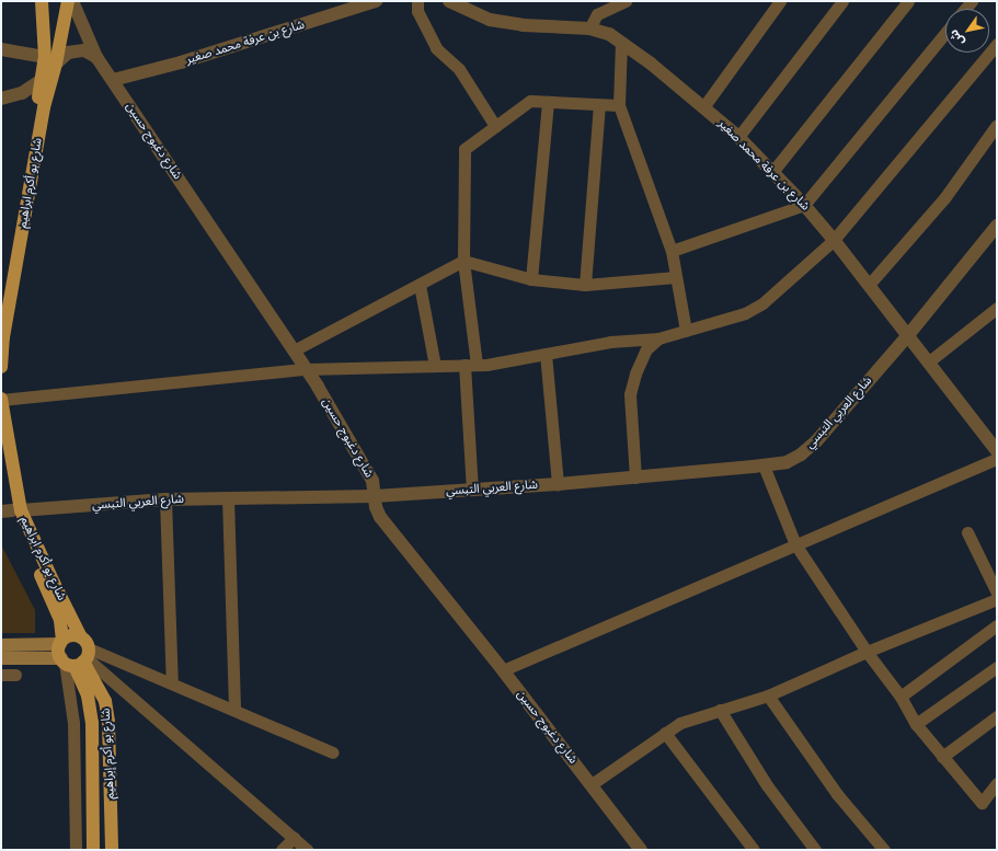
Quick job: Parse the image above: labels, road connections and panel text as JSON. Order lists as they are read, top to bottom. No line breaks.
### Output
{"streets":{"main road":["شارع بو أكرم ابراهيم","شارع بو أكرم إبراهيم"],"street":["شارع بن عرفة محمد صغير","شارع دغبوج حسين","شارع العربي التبسي"]},"crossings":[["شارع بن عرفة محمد صغير","شارع دغبوج حسين"],["شارع بن عرفة محمد صغير","شارع العربي التبسي"],["شارع دغبوج حسين","شارع العربي التبسي"],["شارع بو أكرم ابراهيم","شارع العربي التبسي"],["شارع بو أكرم ابراهيم","شارع بو أكرم إبراهيم"]],"north":"bottom left"}
